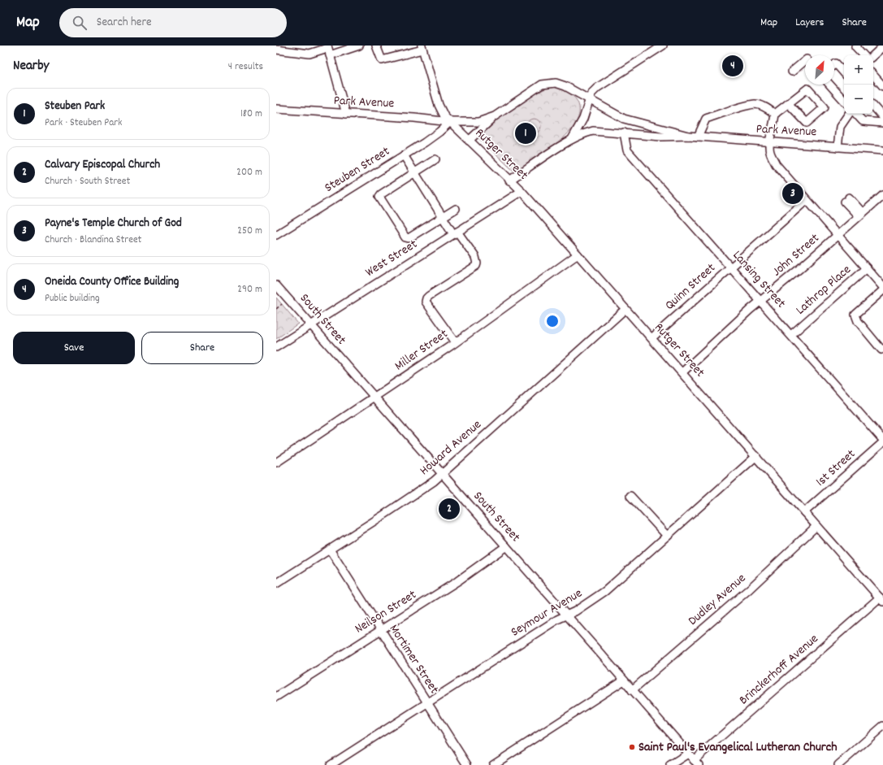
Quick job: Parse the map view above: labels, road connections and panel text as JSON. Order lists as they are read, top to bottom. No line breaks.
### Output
{"streets":{"street":["Park Avenue","Rutger Street","Steuben Street","John Street","West Street","Lansing Street","Quinn Street","Lathrop Place","South Street","Miller Street","Howard Avenue","1st Street","Dudley Avenue","Neilson Street","Seymour Avenue","Mortimer Street","Brinckerhoff Avenue"]},"crossings":[["Park Avenue","Rutger Street"],["Park Avenue","Steuben Street"],["Park Avenue","Lansing Street"],["Park Avenue","Lathrop Place"],["Rutger Street","Steuben Street"],["Rutger Street","John Street"],["Rutger Street","West Street"],["Rutger Street","Quinn Street"],["Rutger Street","Miller Street"],["Rutger Street","Howard Avenue"],["Rutger Street","1st Street"],["Rutger Street","Dudley Avenue"],["Rutger Street","Seymour Avenue"],["Rutger Street","Brinckerhoff Avenue"],["John Street","Lansing Street"],["John Street","Lathrop Place"],["West Street","South Street"],["Lansing Street","Quinn Street"],["Lansing Street","Lathrop Place"],["Quinn Street","Lathrop Place"],["South Street","Miller Street"],["South Street","Howard Avenue"],["South Street","Dudley Avenue"],["South Street","Neilson Street"],["South Street","Seymour Avenue"],["South Street","Brinckerhoff Avenue"],["Howard Avenue","Mortimer Street"],["Neilson Street","Mortimer Street"],["Seymour Avenue","Mortimer Street"]],"places":["Saint Paul's Evangelical Lutheran Church"],"north":"top right","page":{"header":"Map","search":"Search here","nav":["Map","Layers","Share"],"heading":["Nearby","4 results"],"pins":["4","1","3","2"],"map_buttons":["+","−"],"list":[{"mark":"1","name":"Steuben Park","note":"Park · Steuben Park","value":"180 m"},{"mark":"2","name":"Calvary Episcopal Church","note":"Church · South Street","value":"200 m"},{"mark":"3","name":"Payne's Temple Church of God","note":"Church · Blandina Street","value":"250 m"},{"mark":"4","name":"Oneida County Office Building","note":"Public building","value":"290 m"}],"buttons":["Save","Share"]}}
